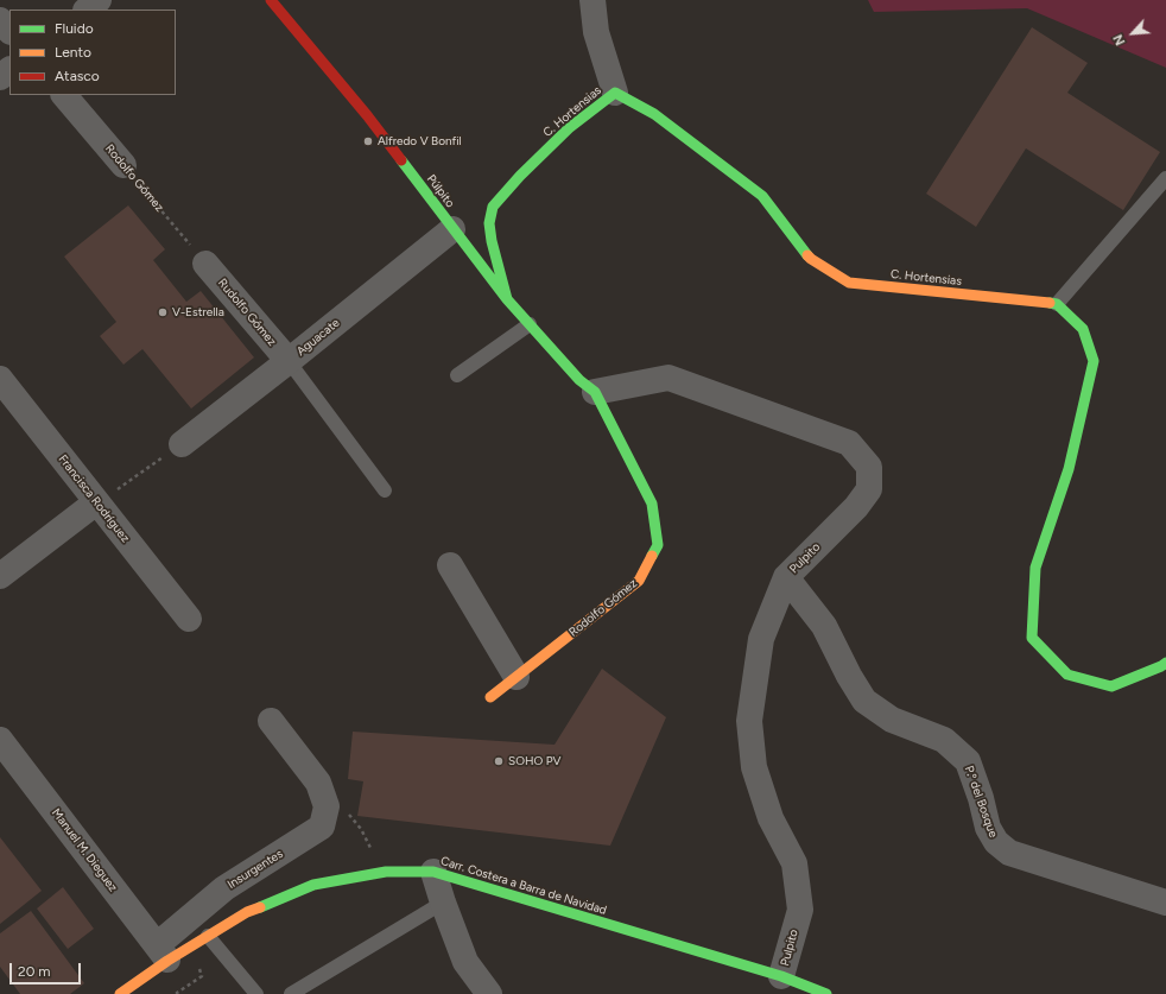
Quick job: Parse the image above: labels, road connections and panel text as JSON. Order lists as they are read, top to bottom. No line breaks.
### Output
{"streets":{"street":["C. Hortensias","Rodolfo Gómez","Púlpito","Rudolfo Gómez","Aguacate","Francisca Rodríguez","Pulpito","P.º del Bosque","Manuel M. Dieguez","Insurgentes","Carr. Costera a Barra de Navidad"]},"crossings":[["C. Hortensias","Púlpito"],["Rodolfo Gómez","Púlpito"],["Rodolfo Gómez","Rudolfo Gómez"],["Rodolfo Gómez","Pulpito"],["Púlpito","Aguacate"],["Púlpito","Pulpito"],["Rudolfo Gómez","Aguacate"],["Pulpito","P.º del Bosque"],["Pulpito","Carr. Costera a Barra de Navidad"],["Manuel M. Dieguez","Insurgentes"],["Manuel M. Dieguez","Carr. Costera a Barra de Navidad"],["Insurgentes","Carr. Costera a Barra de Navidad"]],"places":["Alfredo V Bonfil","V-Estrella","SOHO PV"],"legend":["Fluido","Lento","Atasco"],"scale_bar":"20 m","north":"bottom left"}
